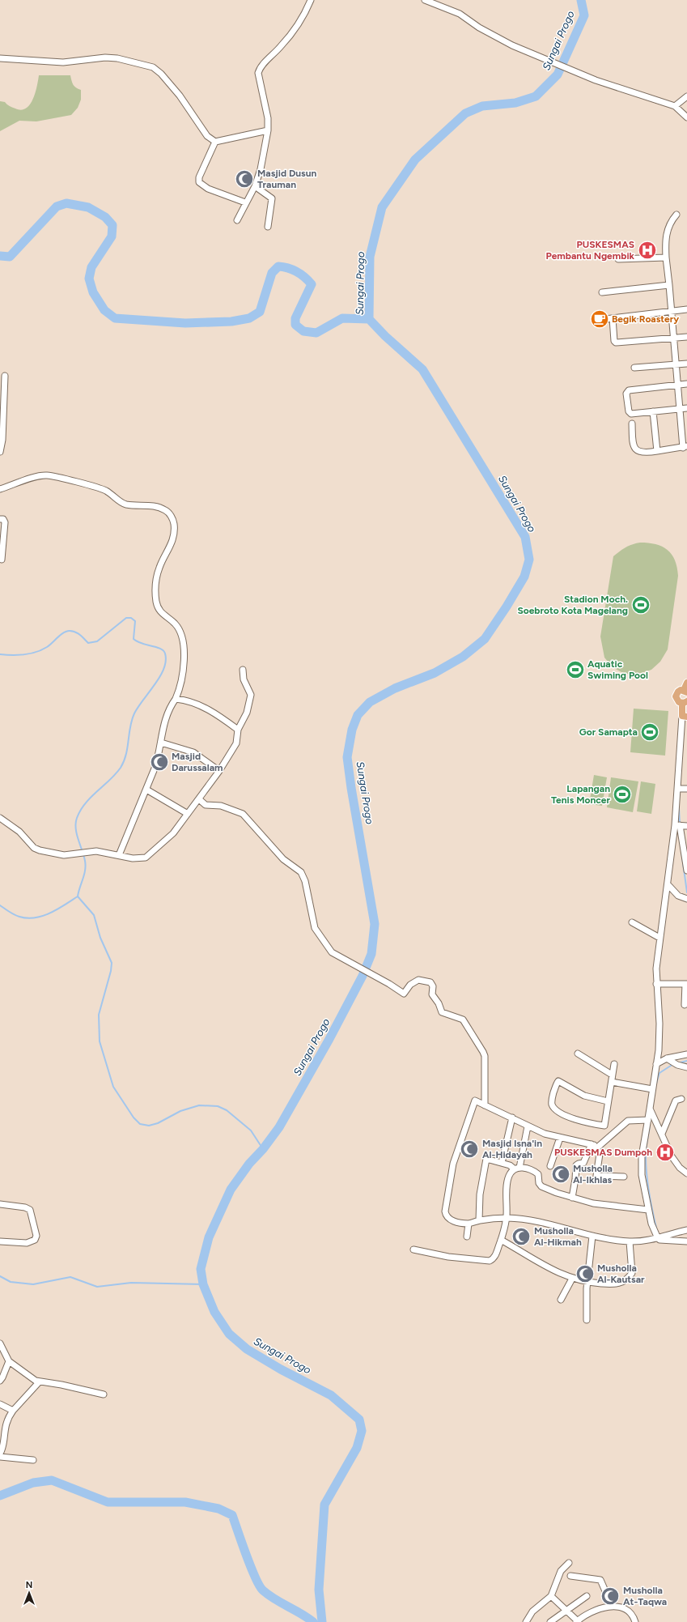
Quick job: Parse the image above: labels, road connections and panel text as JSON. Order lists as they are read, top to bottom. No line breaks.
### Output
{"water":["Sungai Progo"],"places":{"mosque":["Masjid Dusun Trauman","Masjid Darussalam","Masjid Isna'in Al-Hidayah","Musholla Al-Ikhlas","Musholla Al-Hikmah","Musholla Al-Kautsar","Musholla At-Taqwa"],"hospital":["PUSKESMAS Pembantu Ngembik","PUSKESMAS Dumpoh"],"cafe":["Begik Roastery"],"sports":["Stadion Moch. Soebroto Kota Magelang","Aquatic Swiming Pool","Gor Samapta","Lapangan Tenis Moncer"]},"north":"top"}
